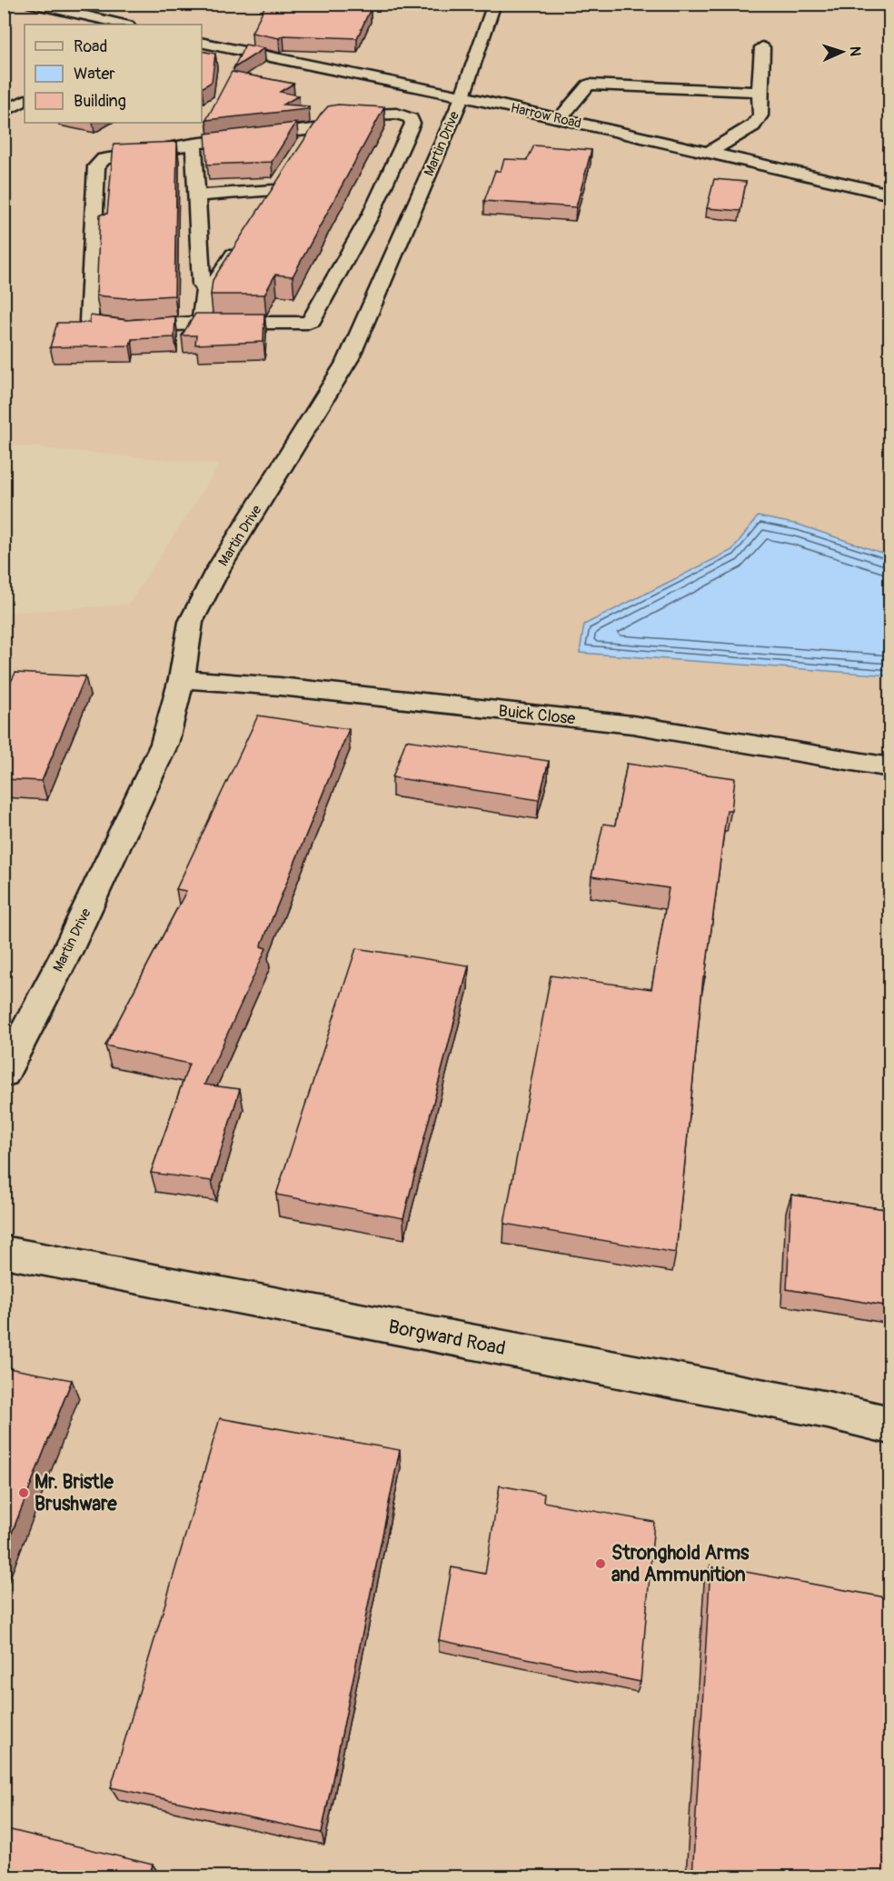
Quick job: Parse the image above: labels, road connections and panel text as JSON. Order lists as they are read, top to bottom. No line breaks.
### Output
{"streets":{"street":["Harrow Road","Martin Drive","Buick Close","Borgward Road"]},"crossings":[["Harrow Road","Martin Drive"],["Martin Drive","Buick Close"]],"places":["Mr. Bristle Brushware","Stronghold Arms and Ammunition"],"legend":["Road","Water","Building"],"north":"right"}
